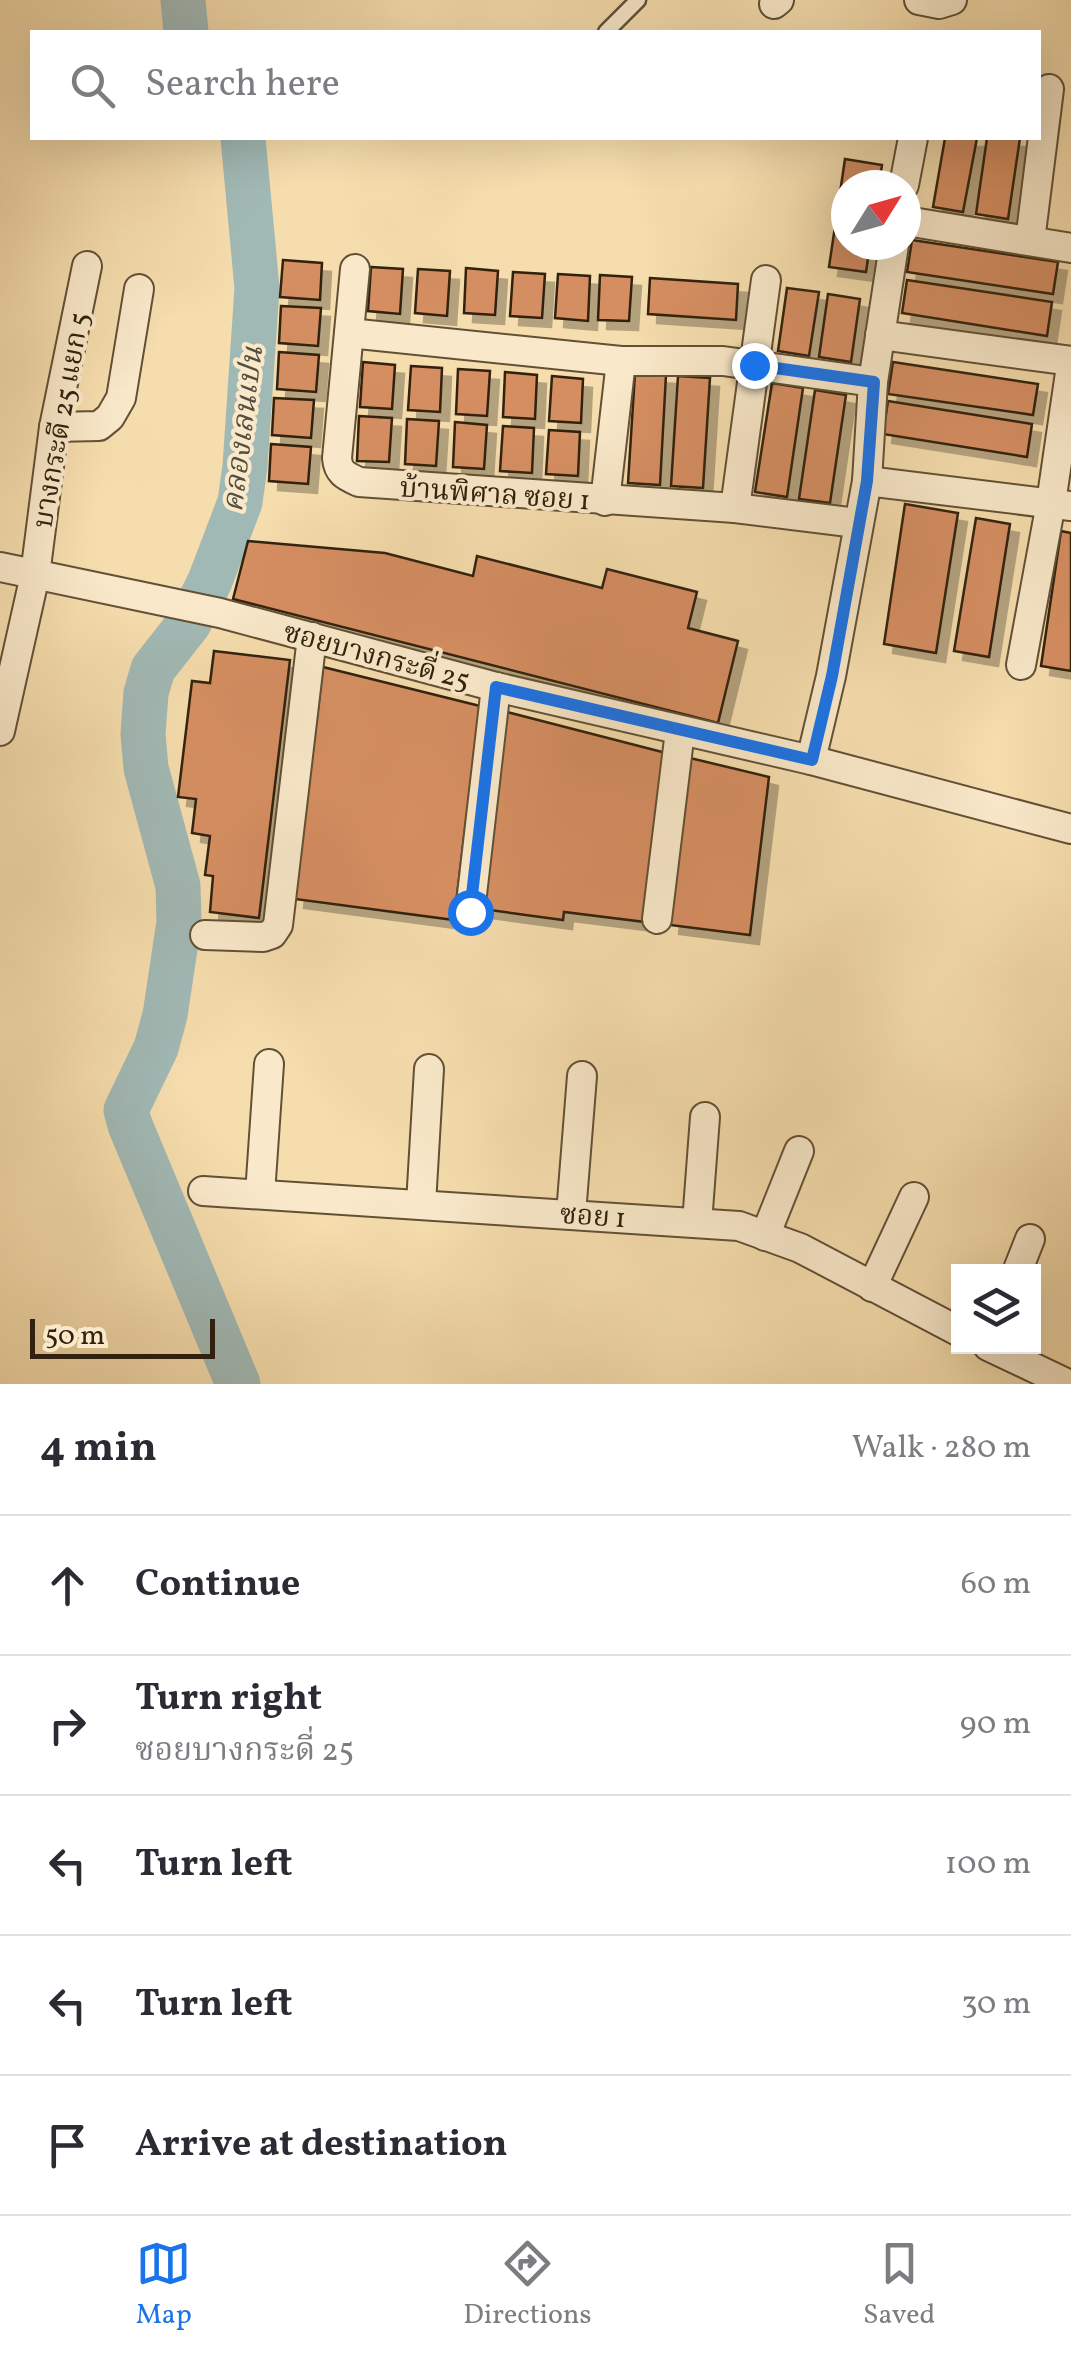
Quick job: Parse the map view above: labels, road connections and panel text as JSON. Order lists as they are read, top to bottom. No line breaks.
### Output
{"streets":{"street":["บางกระดี 25 แยก 5","บ้านพิศาล ซอย 1","ซอยบางกระดี่ 25","ซอย 1"]},"crossings":[["บางกระดี 25 แยก 5","ซอยบางกระดี่ 25"]],"water":["คลองเลนเปน"],"scale_bar":"50 m","north":"top right","page":{"search":"Search here","scale":"50 m","heading":["4 min","Walk · 280 m"],"list":[["Continue","60 m"],["Turn right","ซอยบางกระดี่ 25","90 m"],["Turn left","100 m"],["Turn left","30 m"],"Arrive at destination"],"nav":["Map","Directions","Saved"]}}
